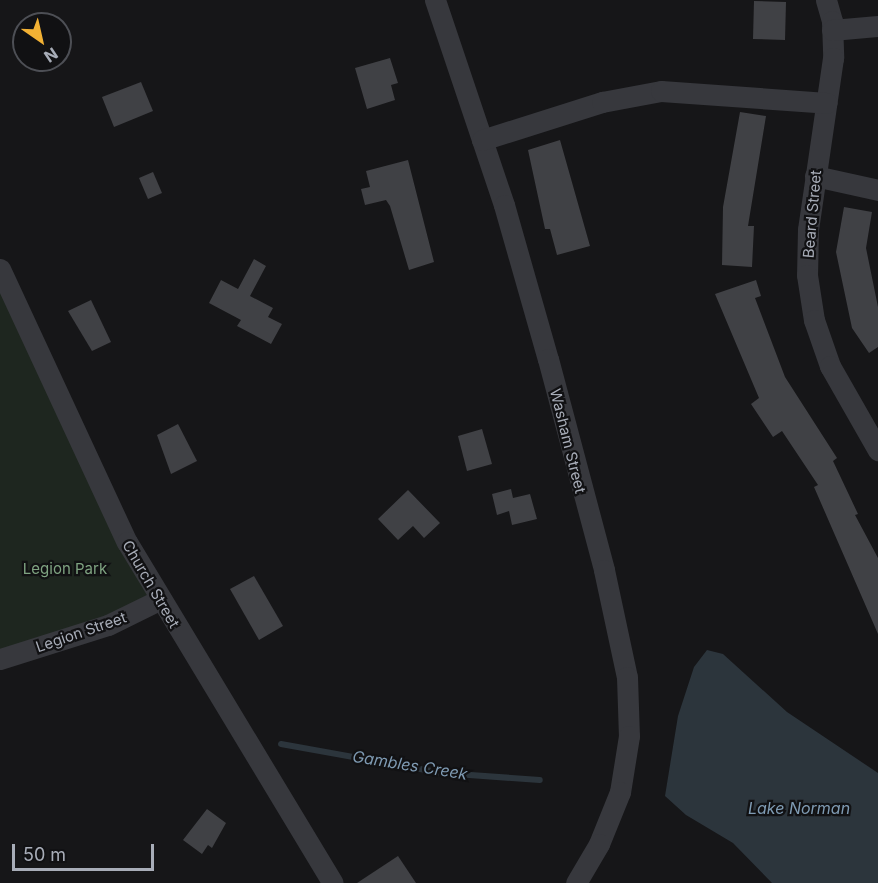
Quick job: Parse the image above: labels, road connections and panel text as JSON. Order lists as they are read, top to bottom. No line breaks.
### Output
{"streets":{"street":["Beard Street","Washam Street","Church Street","Legion Street"]},"crossings":[["Church Street","Legion Street"]],"water":["Gambles Creek","Lake Norman"],"parks":["Legion Park"],"scale_bar":"50 m","north":"bottom right"}
